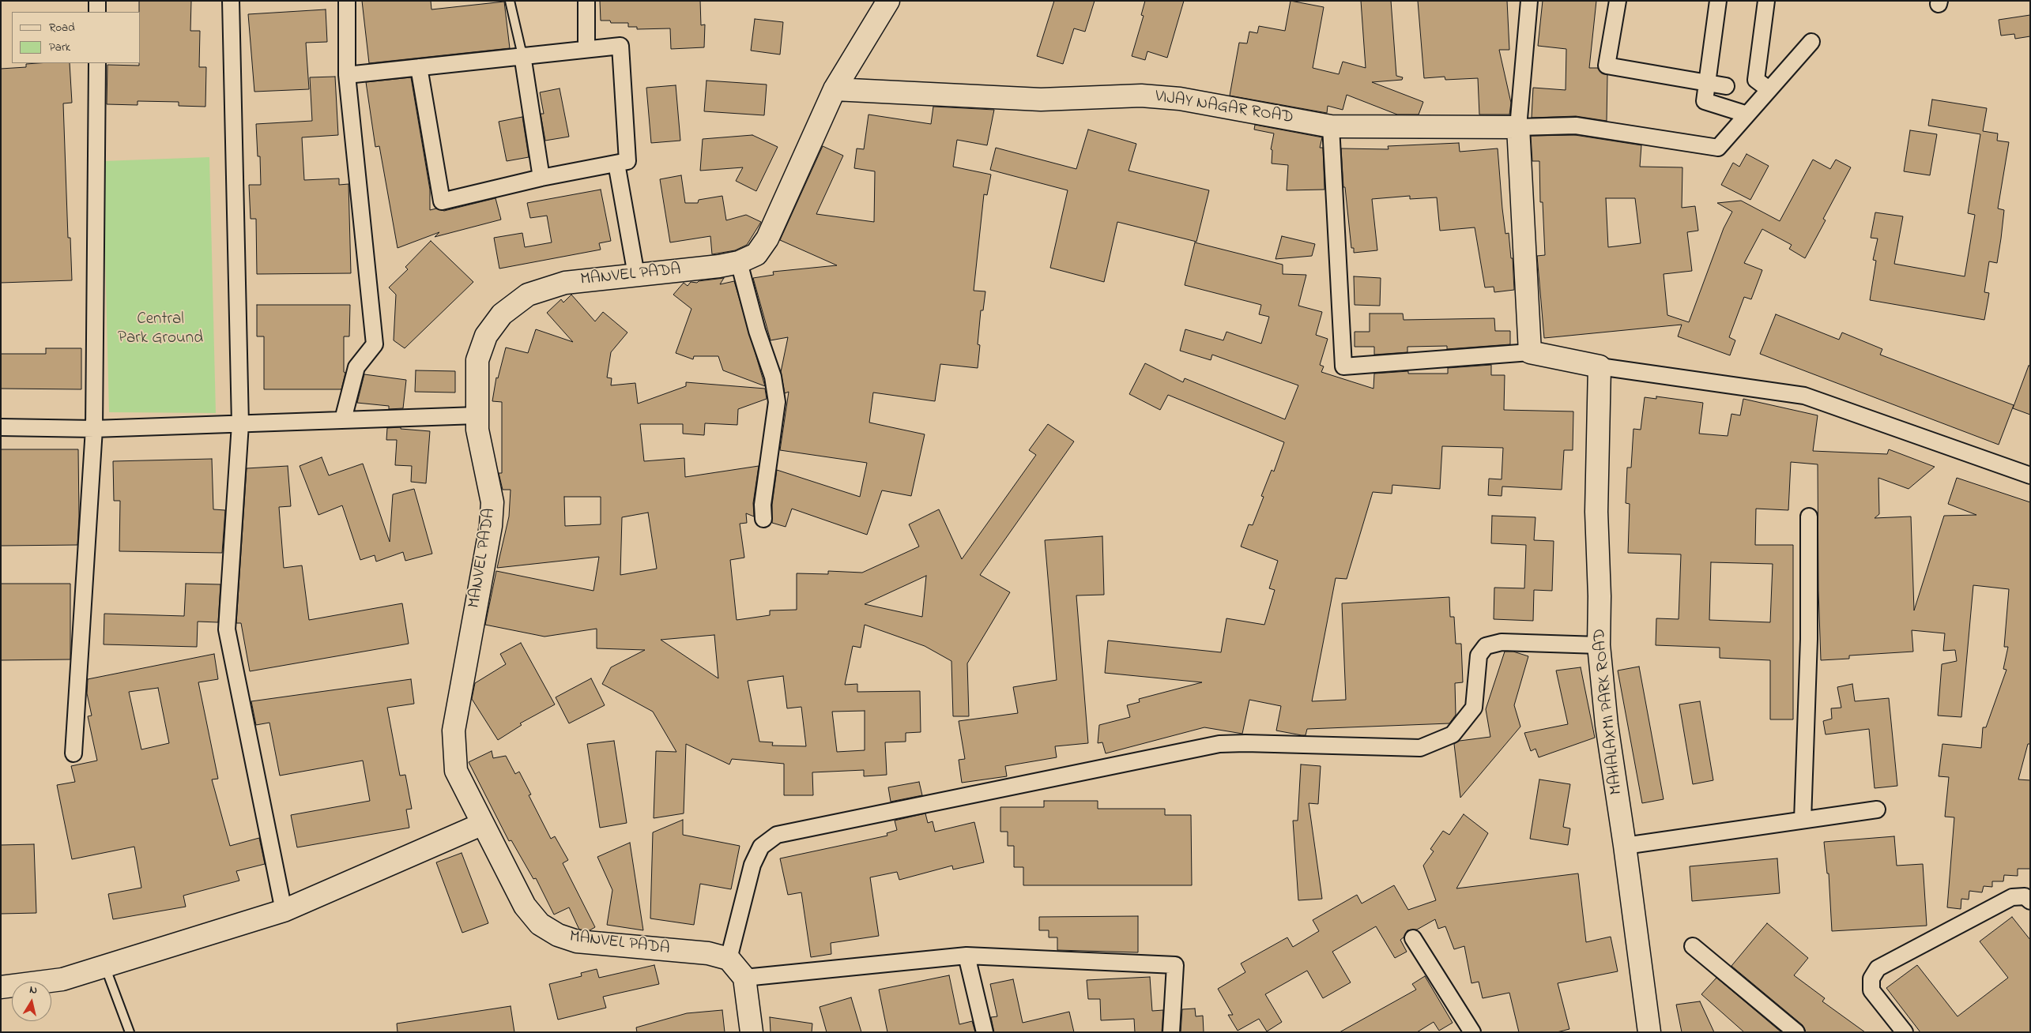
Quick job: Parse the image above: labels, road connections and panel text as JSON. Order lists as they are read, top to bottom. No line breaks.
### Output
{"streets":{"street":["VIJAY NAGAR ROAD","MANVEL PADA","MAHALAXMI PARK ROAD"]},"crossings":[["VIJAY NAGAR ROAD","MANVEL PADA"]],"parks":["Central Park Ground"],"legend":["Road","Park"],"north":"top"}
